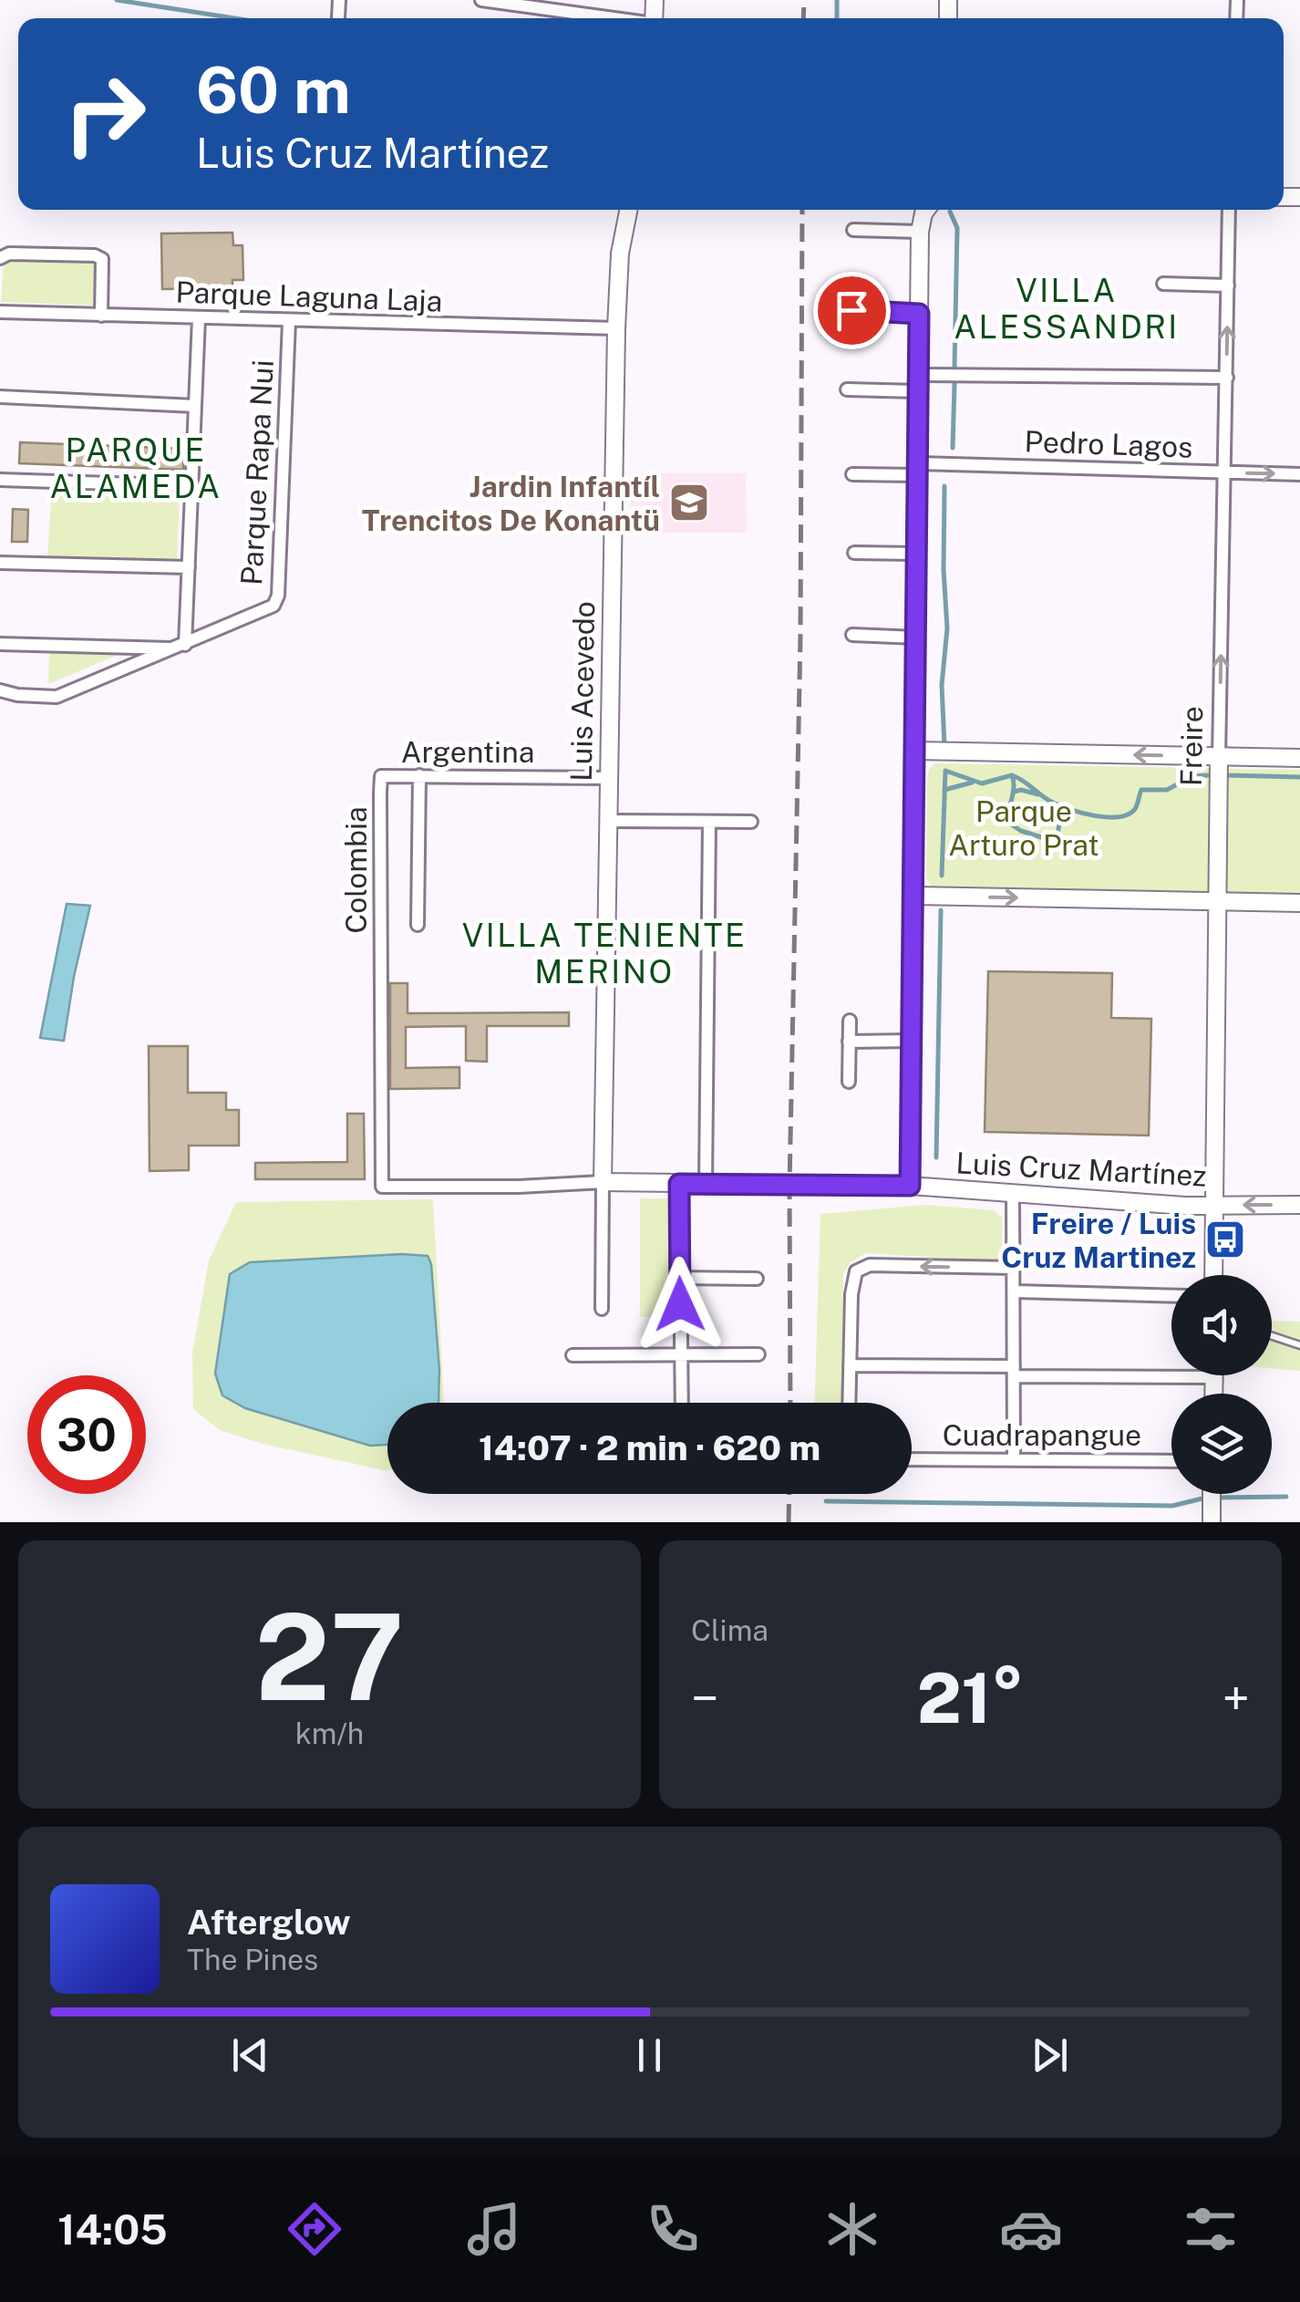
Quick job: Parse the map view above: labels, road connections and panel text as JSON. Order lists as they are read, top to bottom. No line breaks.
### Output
{"streets":{"main road":["Luis Acevedo","Freire","Luis Cruz Martínez"],"street":["Parque Laguna Laja","Pedro Lagos","Parque Rapa Nui","Argentina","Colombia","Cuadrapangue"]},"crossings":[["Parque Laguna Laja","Parque Rapa Nui"],["Parque Laguna Laja","Luis Acevedo"],["Pedro Lagos","Freire"],["Luis Acevedo","Argentina"],["Luis Acevedo","Colombia"],["Luis Acevedo","Luis Cruz Martínez"],["Freire","Luis Cruz Martínez"],["Argentina","Colombia"],["Colombia","Luis Cruz Martínez"]],"one_way":["Freire"],"districts":["VILLA ALESSANDRI","PARQUE ALAMEDA","VILLA TENIENTE MERINO"],"parks":["Parque Arturo Prat"],"places":{"school or university":["Jardin Infantíl Trencitos De Konantü"],"bus stop":["Freire / Luis Cruz Martinez"]},"page":{"turn":["60 m","Luis Cruz Martínez"],"limit":"30","trip":"14:07 · 2 min · 620 m","tile":[["27","km/h"],"Clima"],"heat":["−","21°","+"],"song":["Afterglow","The Pines"],"tabs":"14:05"}}
